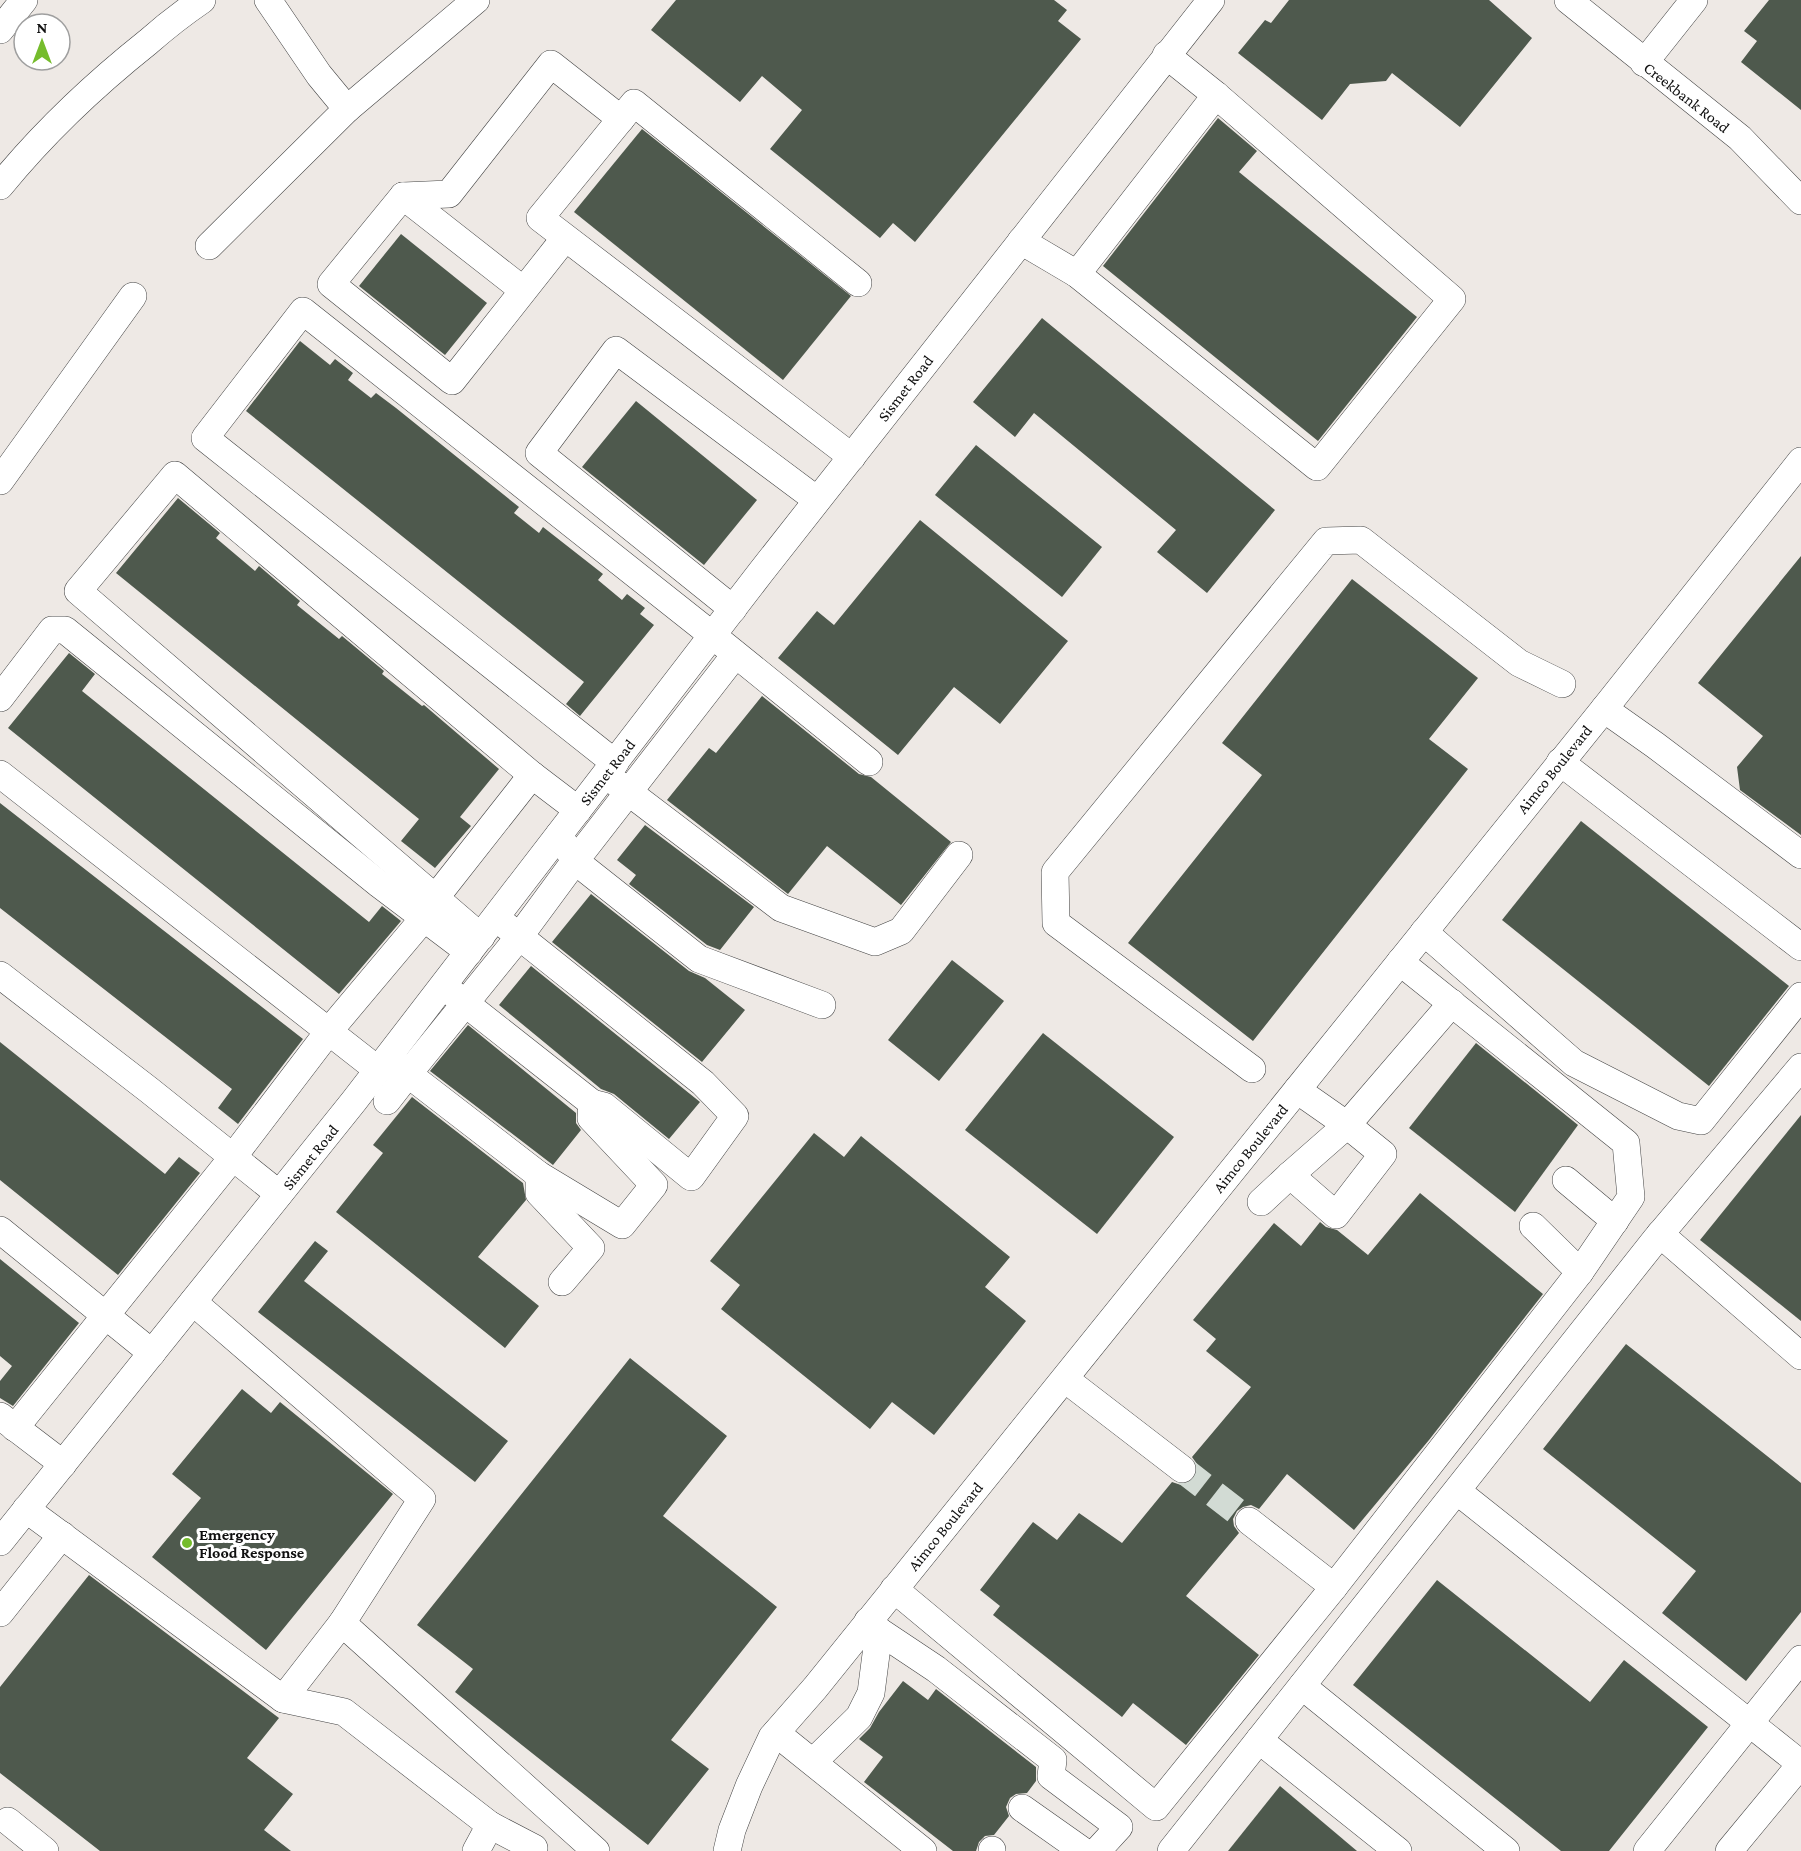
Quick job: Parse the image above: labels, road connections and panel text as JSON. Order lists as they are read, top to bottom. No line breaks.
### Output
{"streets":{"street":["Creekbank Road","Sismet Road","Aimco Boulevard"]},"places":["Emergency Flood Response"],"north":"top"}
